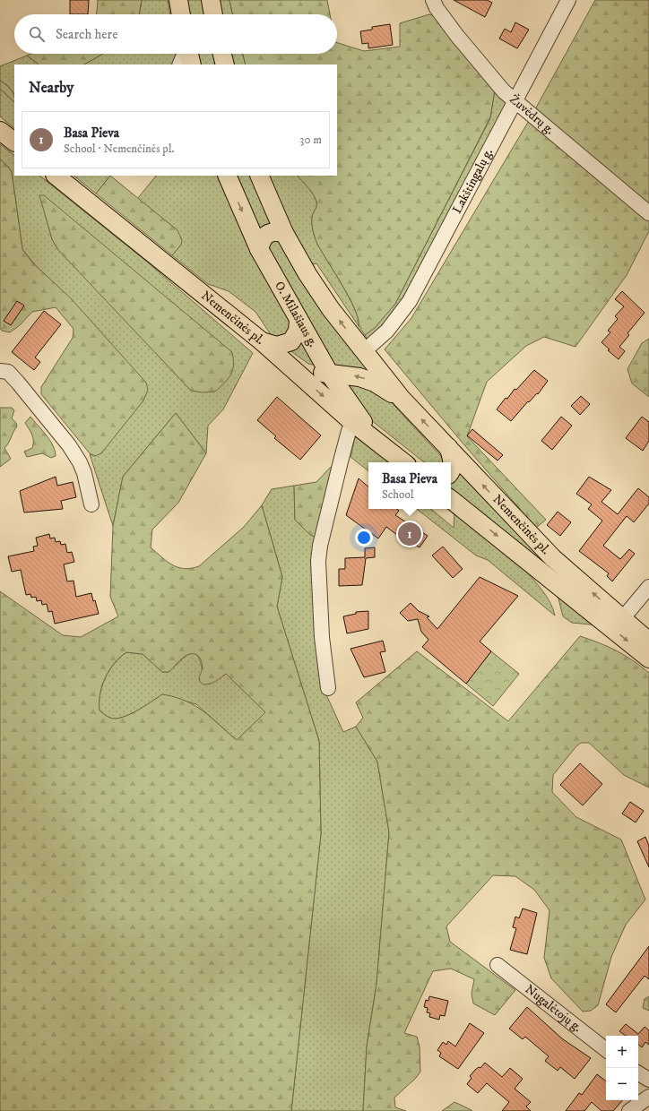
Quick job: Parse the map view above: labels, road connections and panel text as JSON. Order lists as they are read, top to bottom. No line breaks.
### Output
{"streets":{"main road":["O. Milašiaus g.","Nemenčinės pl."],"street":["Žuvėdrų g.","Lakštingalų g.","Nugalėtojų g."]},"crossings":[["Žuvėdrų g.","Lakštingalų g."],["O. Milašiaus g.","Nemenčinės pl."]],"page":{"search":"Search here","heading":"Nearby","list":[{"mark":"1","name":"Basa Pieva","note":"School · Nemenčinės pl.","value":"30 m"}],"popup":["Basa Pieva","School"],"pins":"1","map_buttons":["+","−"]}}
